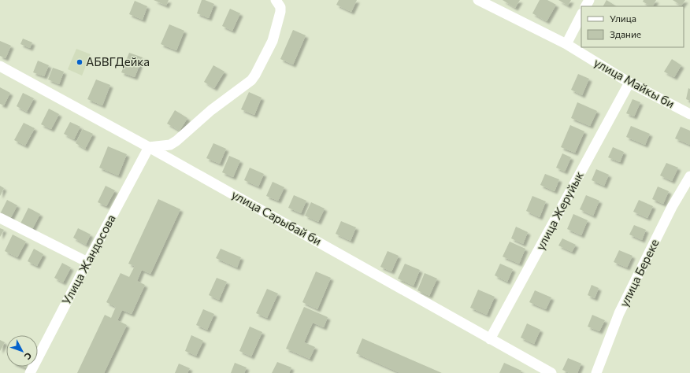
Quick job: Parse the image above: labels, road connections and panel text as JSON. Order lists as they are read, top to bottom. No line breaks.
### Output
{"streets":{"street":["улица Майкы би","улица Жеруйык","улица Сарыбай би","Улица Жандосова","улица Береке"]},"crossings":[["улица Майкы би","улица Жеруйык"],["улица Жеруйык","улица Сарыбай би"],["улица Сарыбай би","Улица Жандосова"]],"places":["АБВГДейка"],"legend":["Улица","Здание"],"north":"bottom right"}
